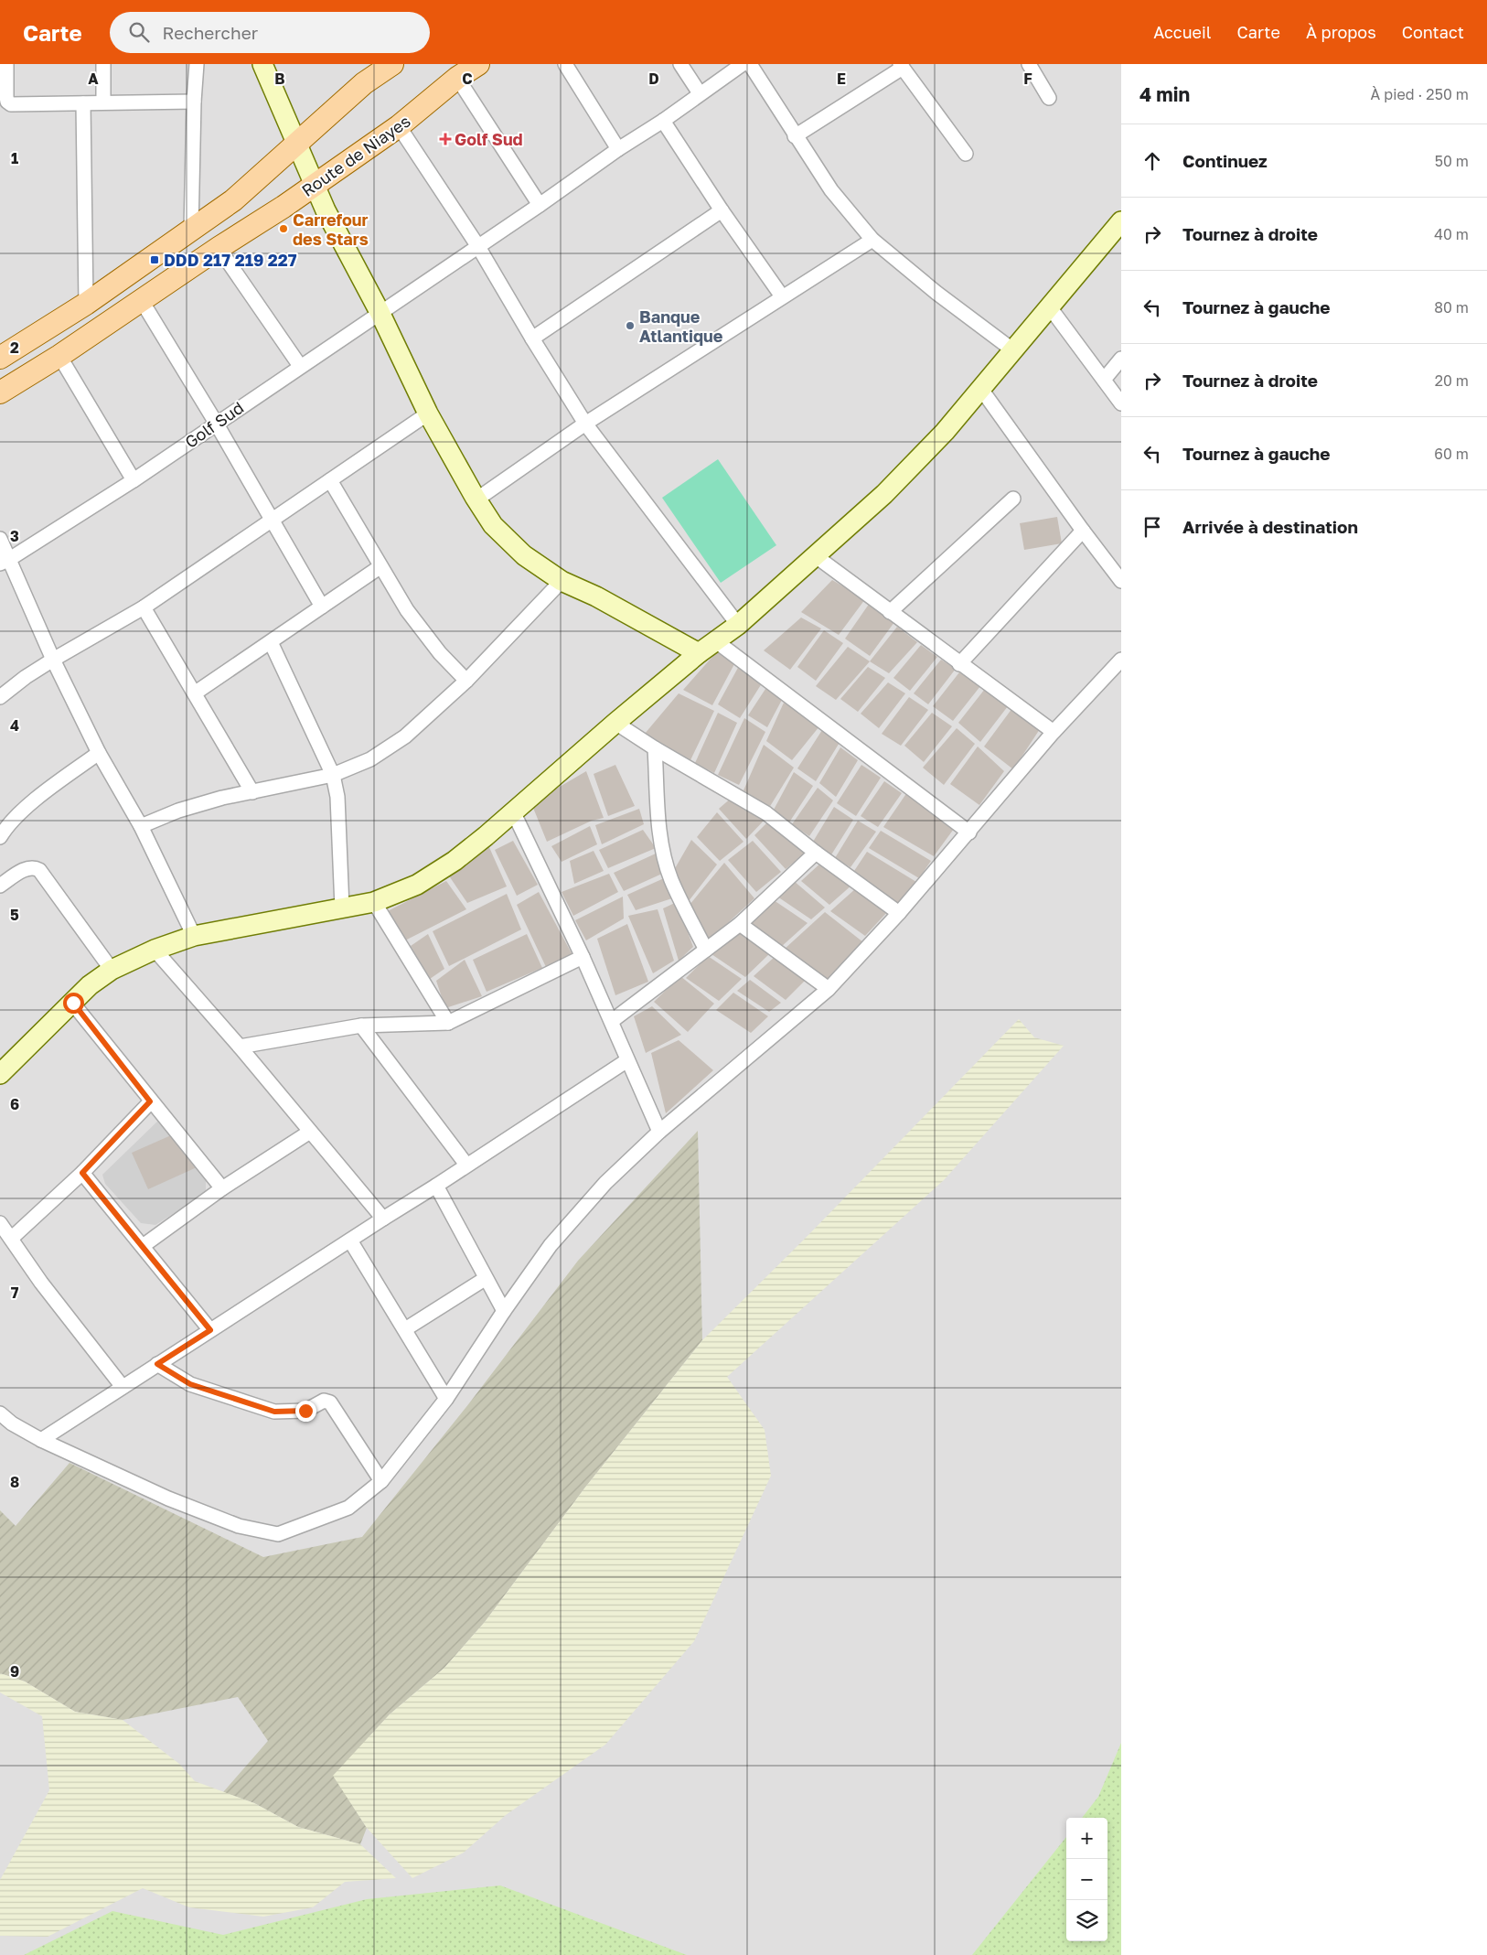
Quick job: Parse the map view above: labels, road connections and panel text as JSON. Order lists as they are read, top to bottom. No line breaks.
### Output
{"streets":{"main road":["Route de Niayes"],"street":["Golf Sud"]},"places":{"health":["Golf Sud"],"other":["Carrefour des Stars","Banque Atlantique"],"transit":["DDD 217 219 227"]},"page":{"header":"Carte","search":"Rechercher","nav":["Accueil","Carte","À propos","Contact"],"heading":["4 min","À pied · 250 m"],"list":[["Continuez","50 m"],["Tournez à droite","40 m"],["Tournez à gauche","80 m"],["Tournez à droite","20 m"],["Tournez à gauche","60 m"],"Arrivée à destination"],"map_buttons":["+","−"]},"grid":{"columns":["A","B","C","D","E","F"],"rows":["1","2","3","4","5","6","7","8","9"]}}
